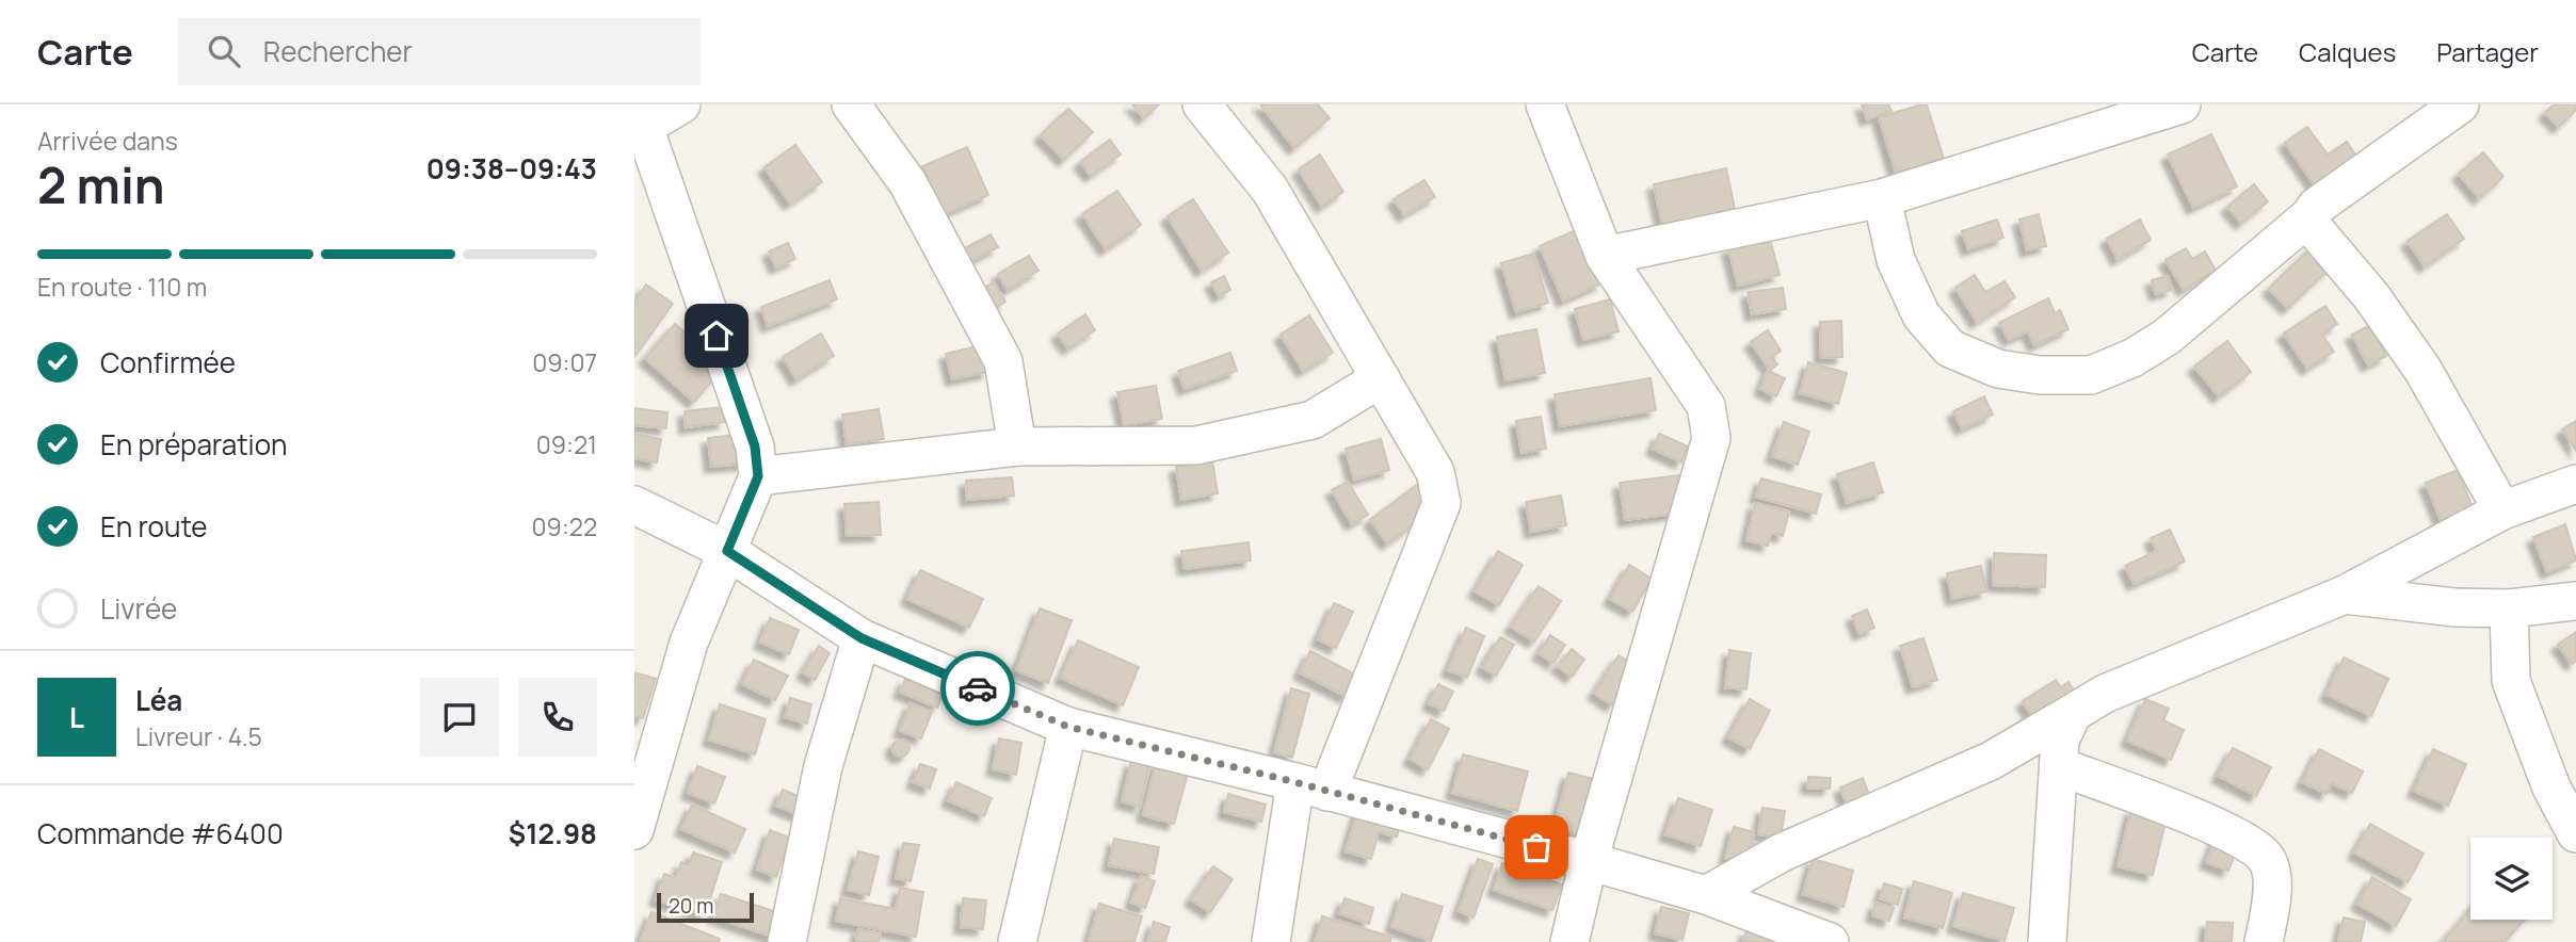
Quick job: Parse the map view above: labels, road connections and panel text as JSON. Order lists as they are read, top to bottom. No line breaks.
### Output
{"scale_bar":"20 m","page":{"header":"Carte","search":"Rechercher","nav":["Carte","Calques","Partager"],"heading":["2 min","Arrivée dans","09:38–09:43"],"panel":["Léa","Livreur · 4.5","Commande #6400","$12.98"],"bar":"En route · 110 m","list":[["Confirmée","09:07"],["En préparation","09:21"],["En route","09:22"],"Livrée"],"round":"L","scale":"20 m"}}
